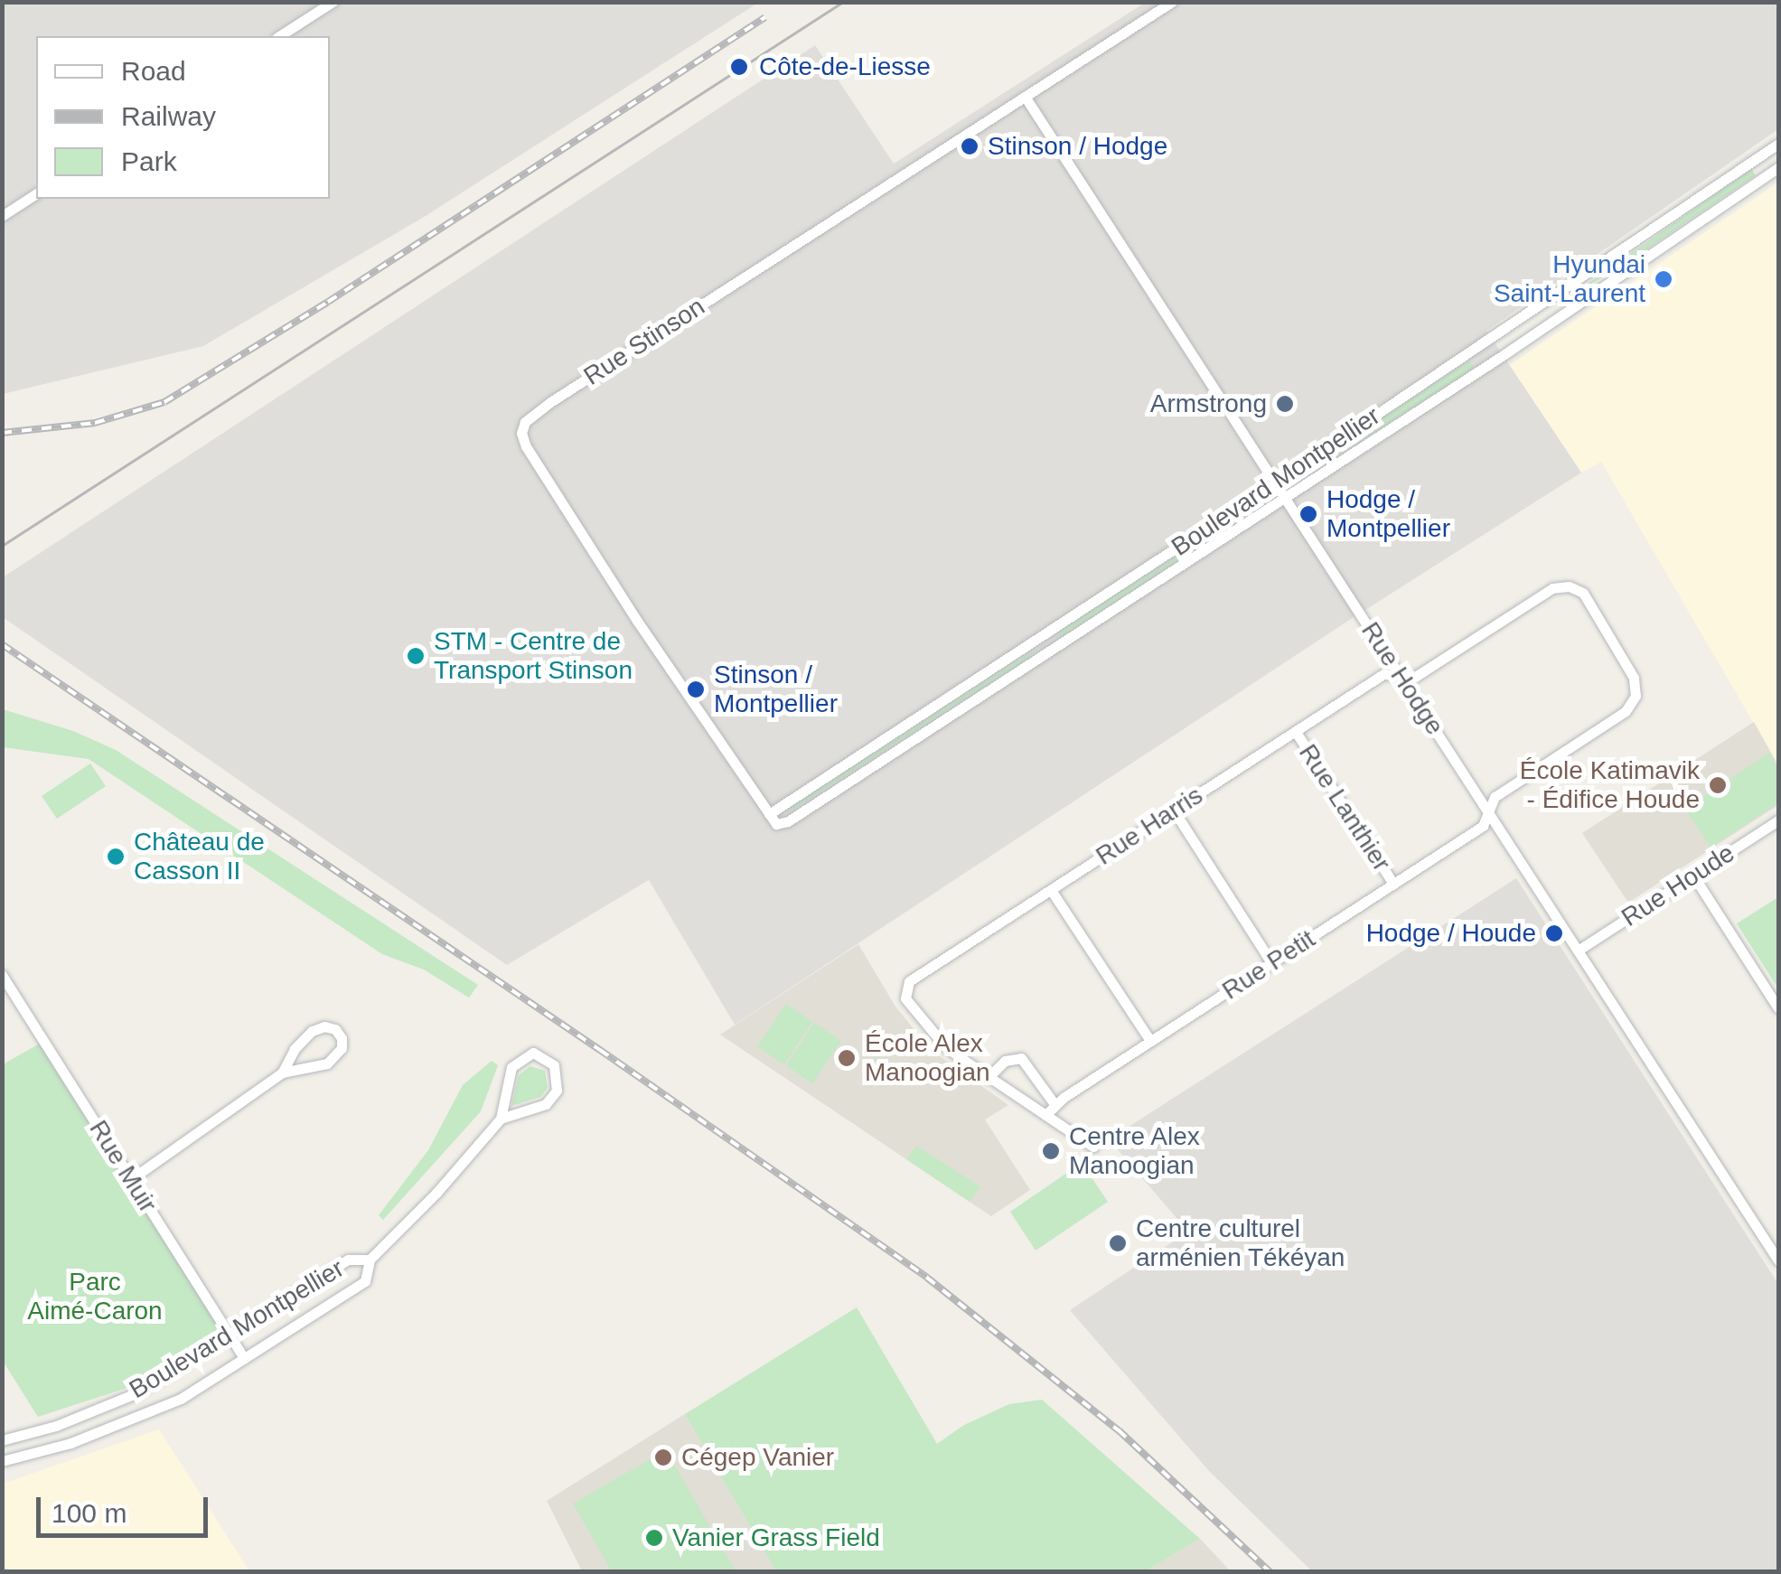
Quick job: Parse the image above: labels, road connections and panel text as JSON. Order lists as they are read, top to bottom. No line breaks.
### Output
{"streets":{"street":["Rue Stinson","Boulevard Montpellier","Rue Hodge","Rue Lanthier","Rue Harris","Rue Houde","Rue Petit","Rue Muir"]},"crossings":[["Rue Stinson","Boulevard Montpellier"],["Rue Stinson","Rue Hodge"],["Boulevard Montpellier","Rue Hodge"],["Boulevard Montpellier","Rue Muir"],["Rue Hodge","Rue Harris"],["Rue Hodge","Rue Houde"],["Rue Hodge","Rue Petit"],["Rue Lanthier","Rue Harris"],["Rue Lanthier","Rue Petit"],["Rue Harris","Rue Petit"]],"parks":["Parc Aimé-Caron"],"places":["Côte-de-Liesse","Stinson / Hodge","Hyundai Saint-Laurent","Armstrong","Hodge / Montpellier","STM - Centre de Transport Stinson","Stinson / Montpellier","École Katimavik - Édifice Houde","Château de Casson II","Hodge / Houde","École Alex Manoogian","Centre Alex Manoogian","Centre culturel arménien Tékéyan","Cégep Vanier","Vanier Grass Field"],"legend":["Road","Railway","Park"],"scale_bar":"100 m"}
